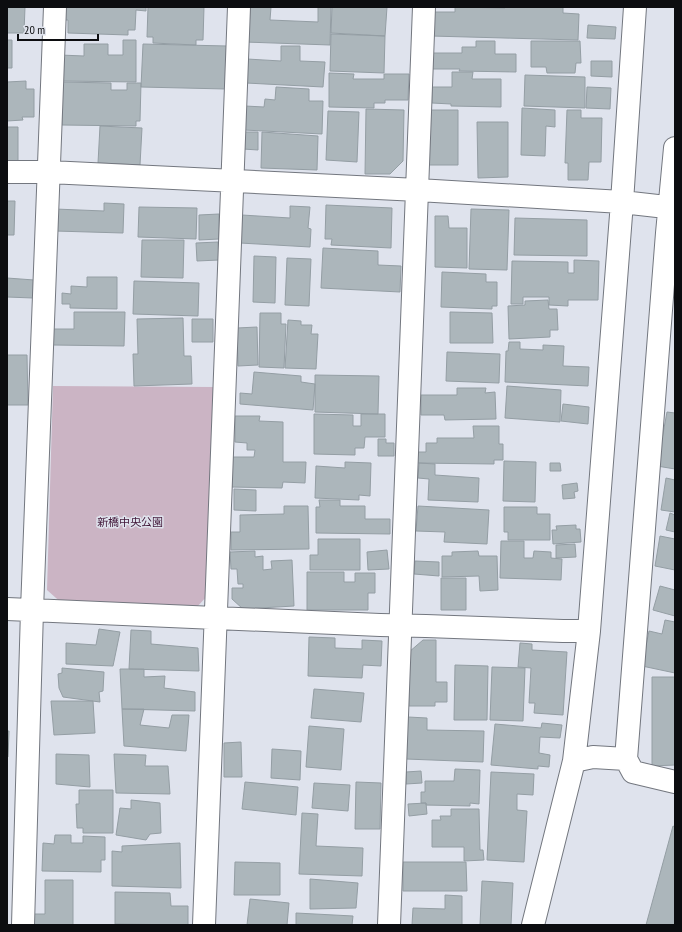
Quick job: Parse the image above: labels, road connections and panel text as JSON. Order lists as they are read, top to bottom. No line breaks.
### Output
{"parks":["新橋中央公園"],"scale_bar":"20 m"}
